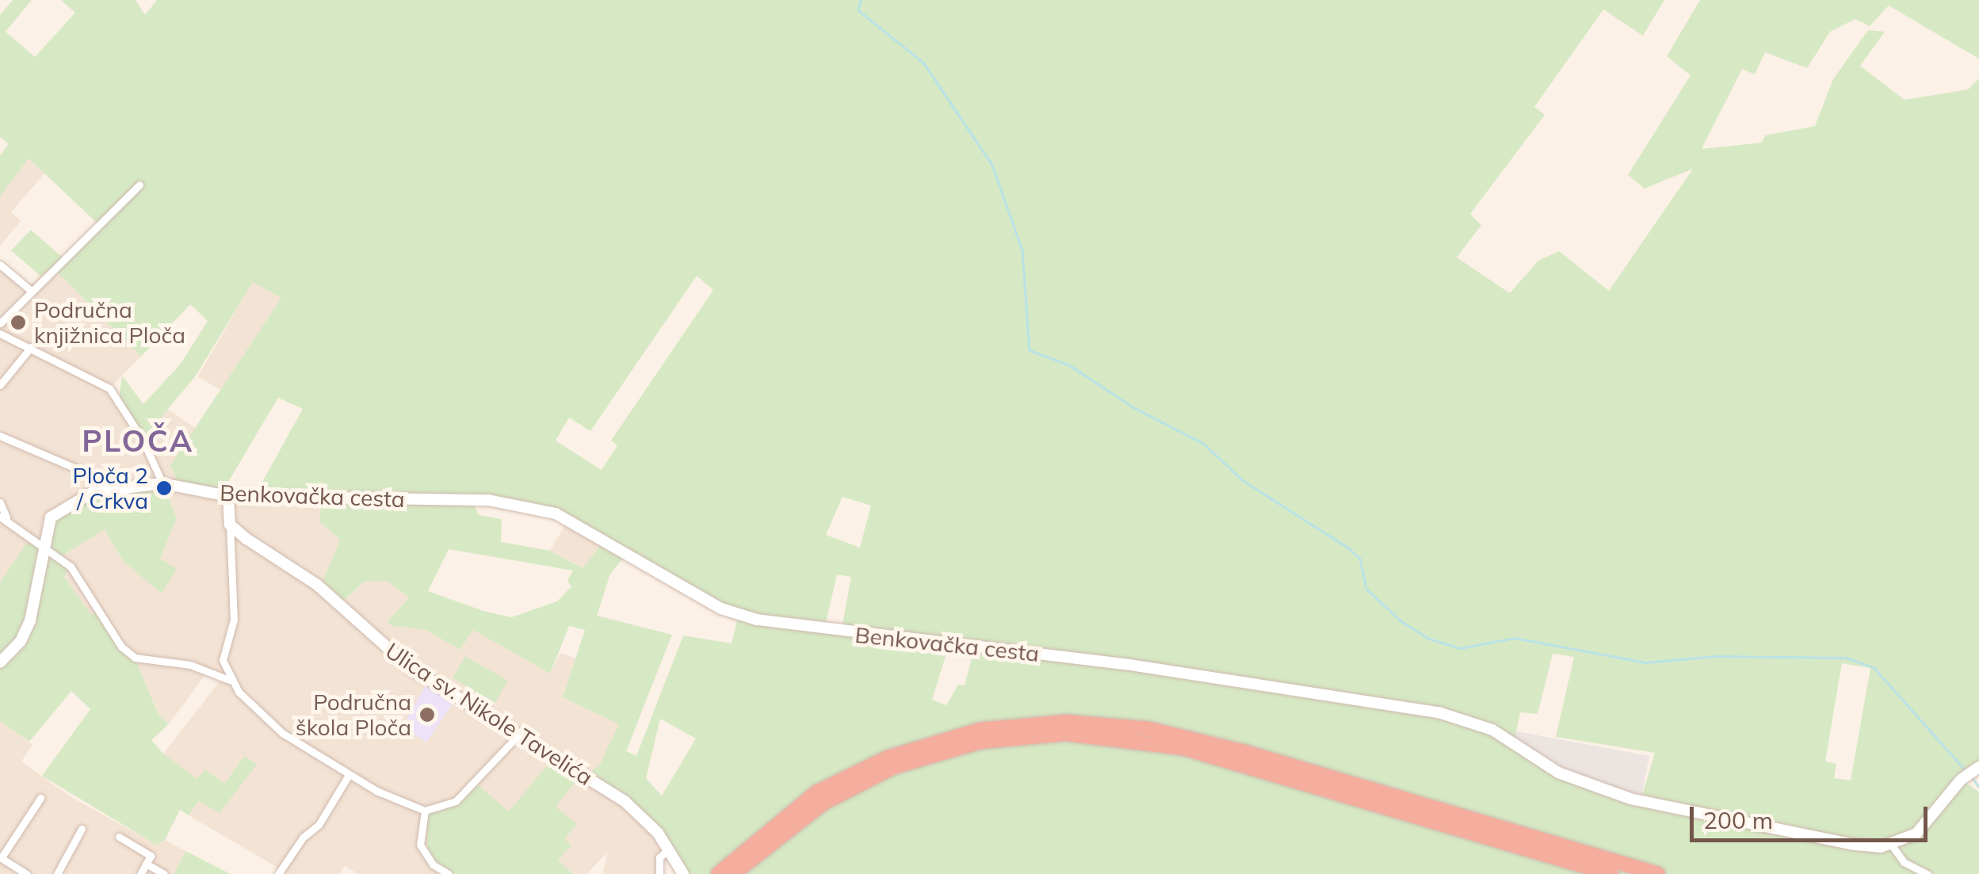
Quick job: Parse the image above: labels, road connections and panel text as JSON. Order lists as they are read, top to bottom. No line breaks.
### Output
{"streets":{"main road":["Benkovačka cesta","Ulica sv. Nikole Tavelića"]},"districts":["PLOČA"],"places":["Područna knjižnica Ploča","Ploča 2 / Crkva","Područna škola Ploča"],"scale_bar":"200 m"}
